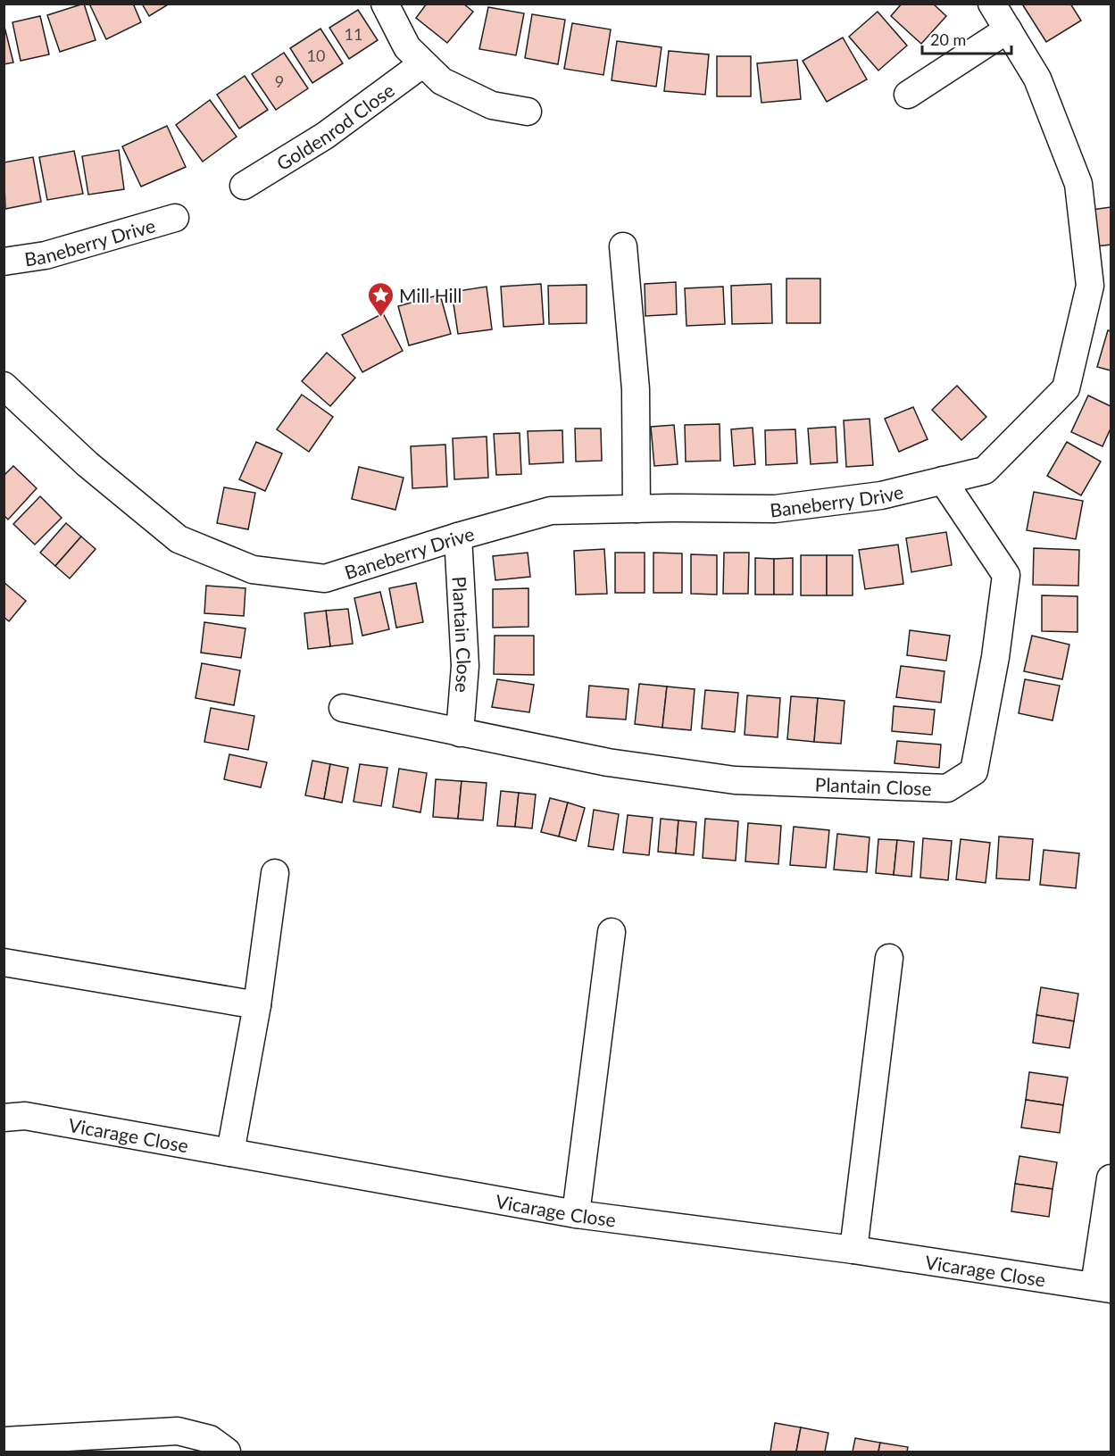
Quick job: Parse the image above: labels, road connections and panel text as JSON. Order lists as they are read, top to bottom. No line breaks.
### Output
{"streets":{"street":["Goldenrod Close","Baneberry Drive","Plantain Close","Vicarage Close"]},"crossings":[["Baneberry Drive","Plantain Close"]],"places":{"place":["Mill Hill"]},"house_numbers":["11","10","9"],"scale_bar":"20 m"}
